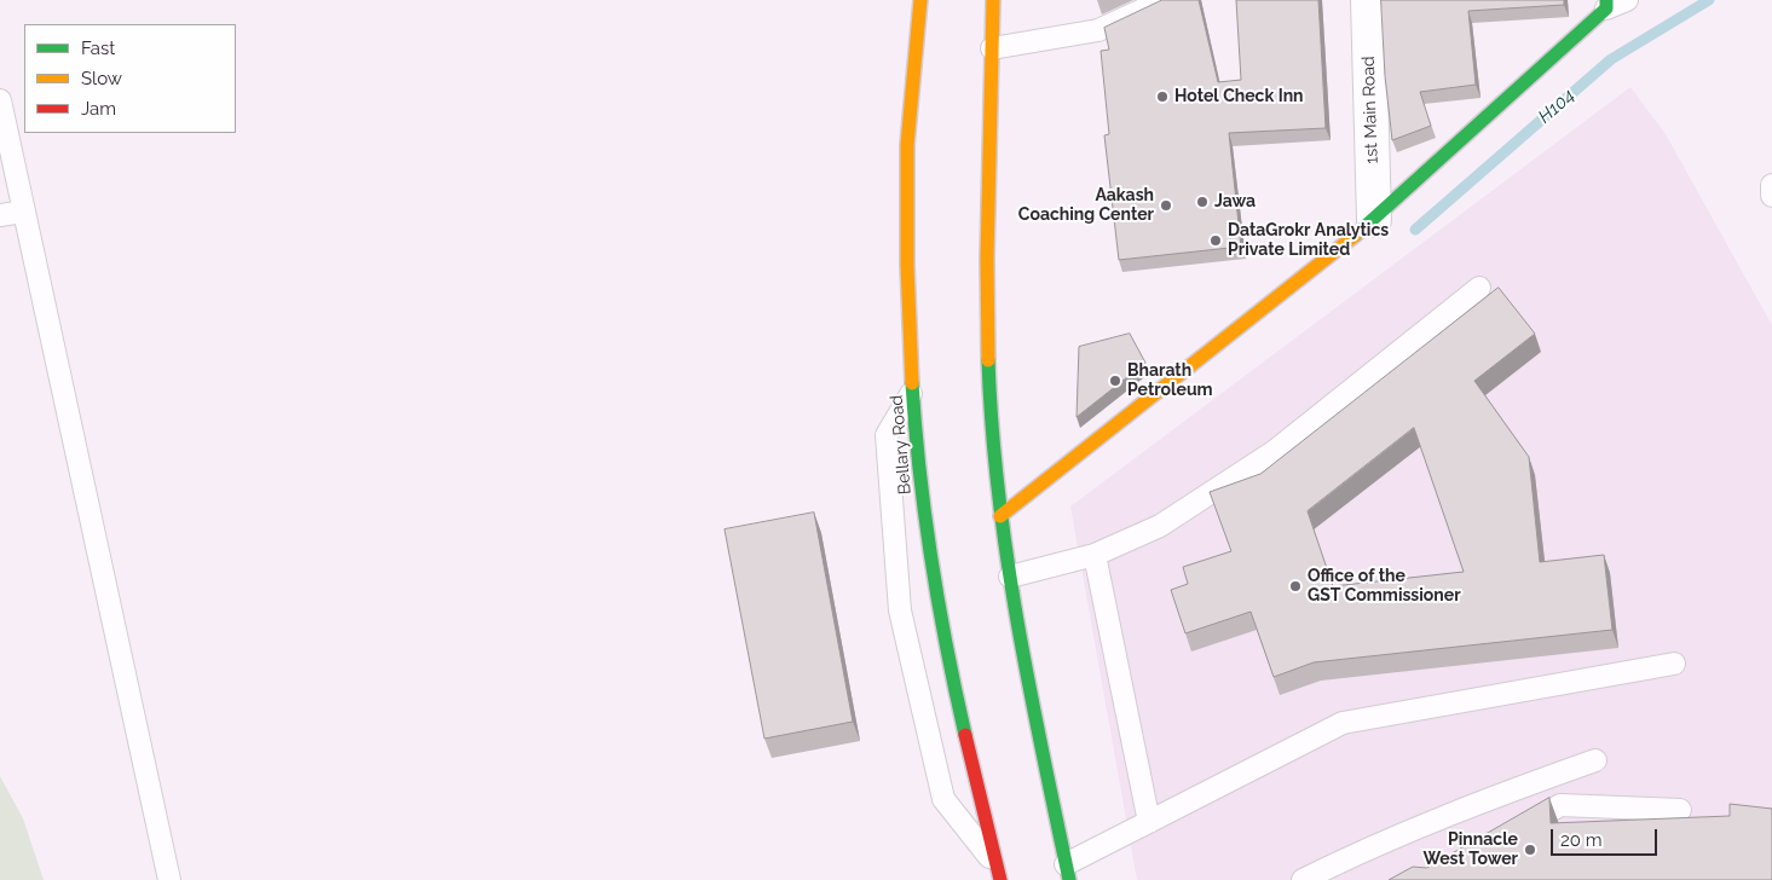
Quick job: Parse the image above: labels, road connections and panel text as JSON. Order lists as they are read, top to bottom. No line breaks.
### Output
{"streets":{"main road":["Bellary Road"],"street":["1st Main Road"]},"water":["H104"],"places":["Hotel Check Inn","Jawa","Aakash Coaching Center","DataGrokr Analytics Private Limited","Bharath Petroleum","Office of the GST Commissioner","Pinnacle West Tower"],"legend":["Fast","Slow","Jam"],"scale_bar":"20 m"}
